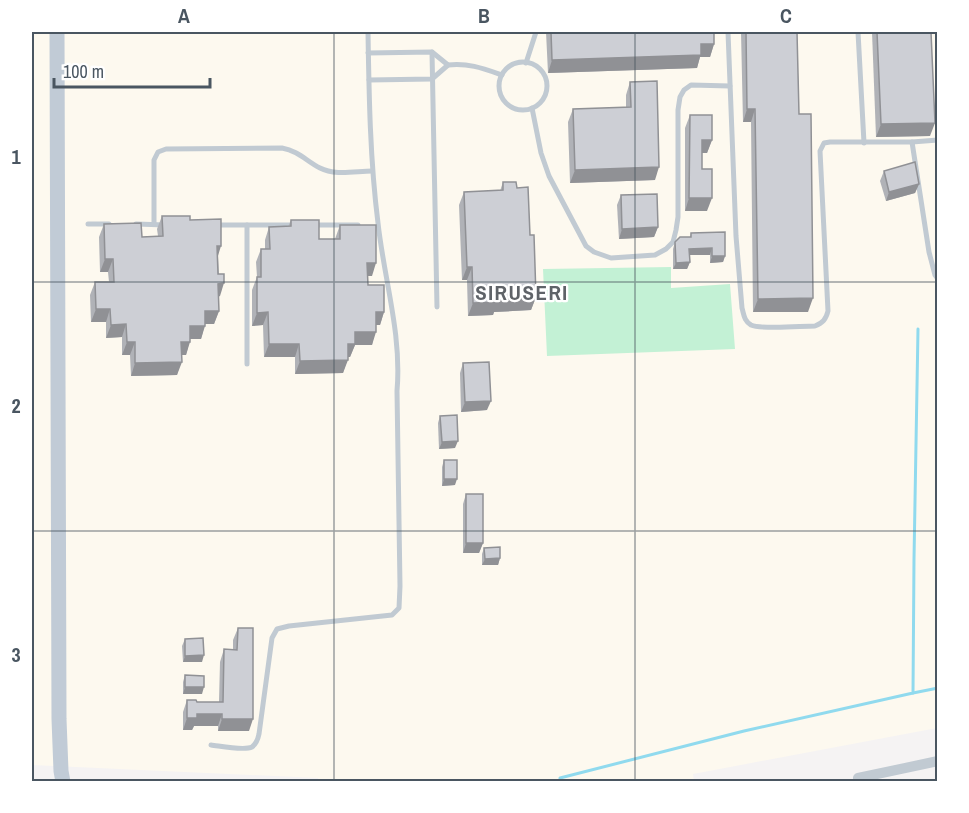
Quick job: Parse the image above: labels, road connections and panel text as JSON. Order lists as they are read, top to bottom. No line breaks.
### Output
{"districts":["SIRUSERI"],"scale_bar":"100 m","grid":{"columns":["A","B","C"],"rows":["1","2","3"]}}
